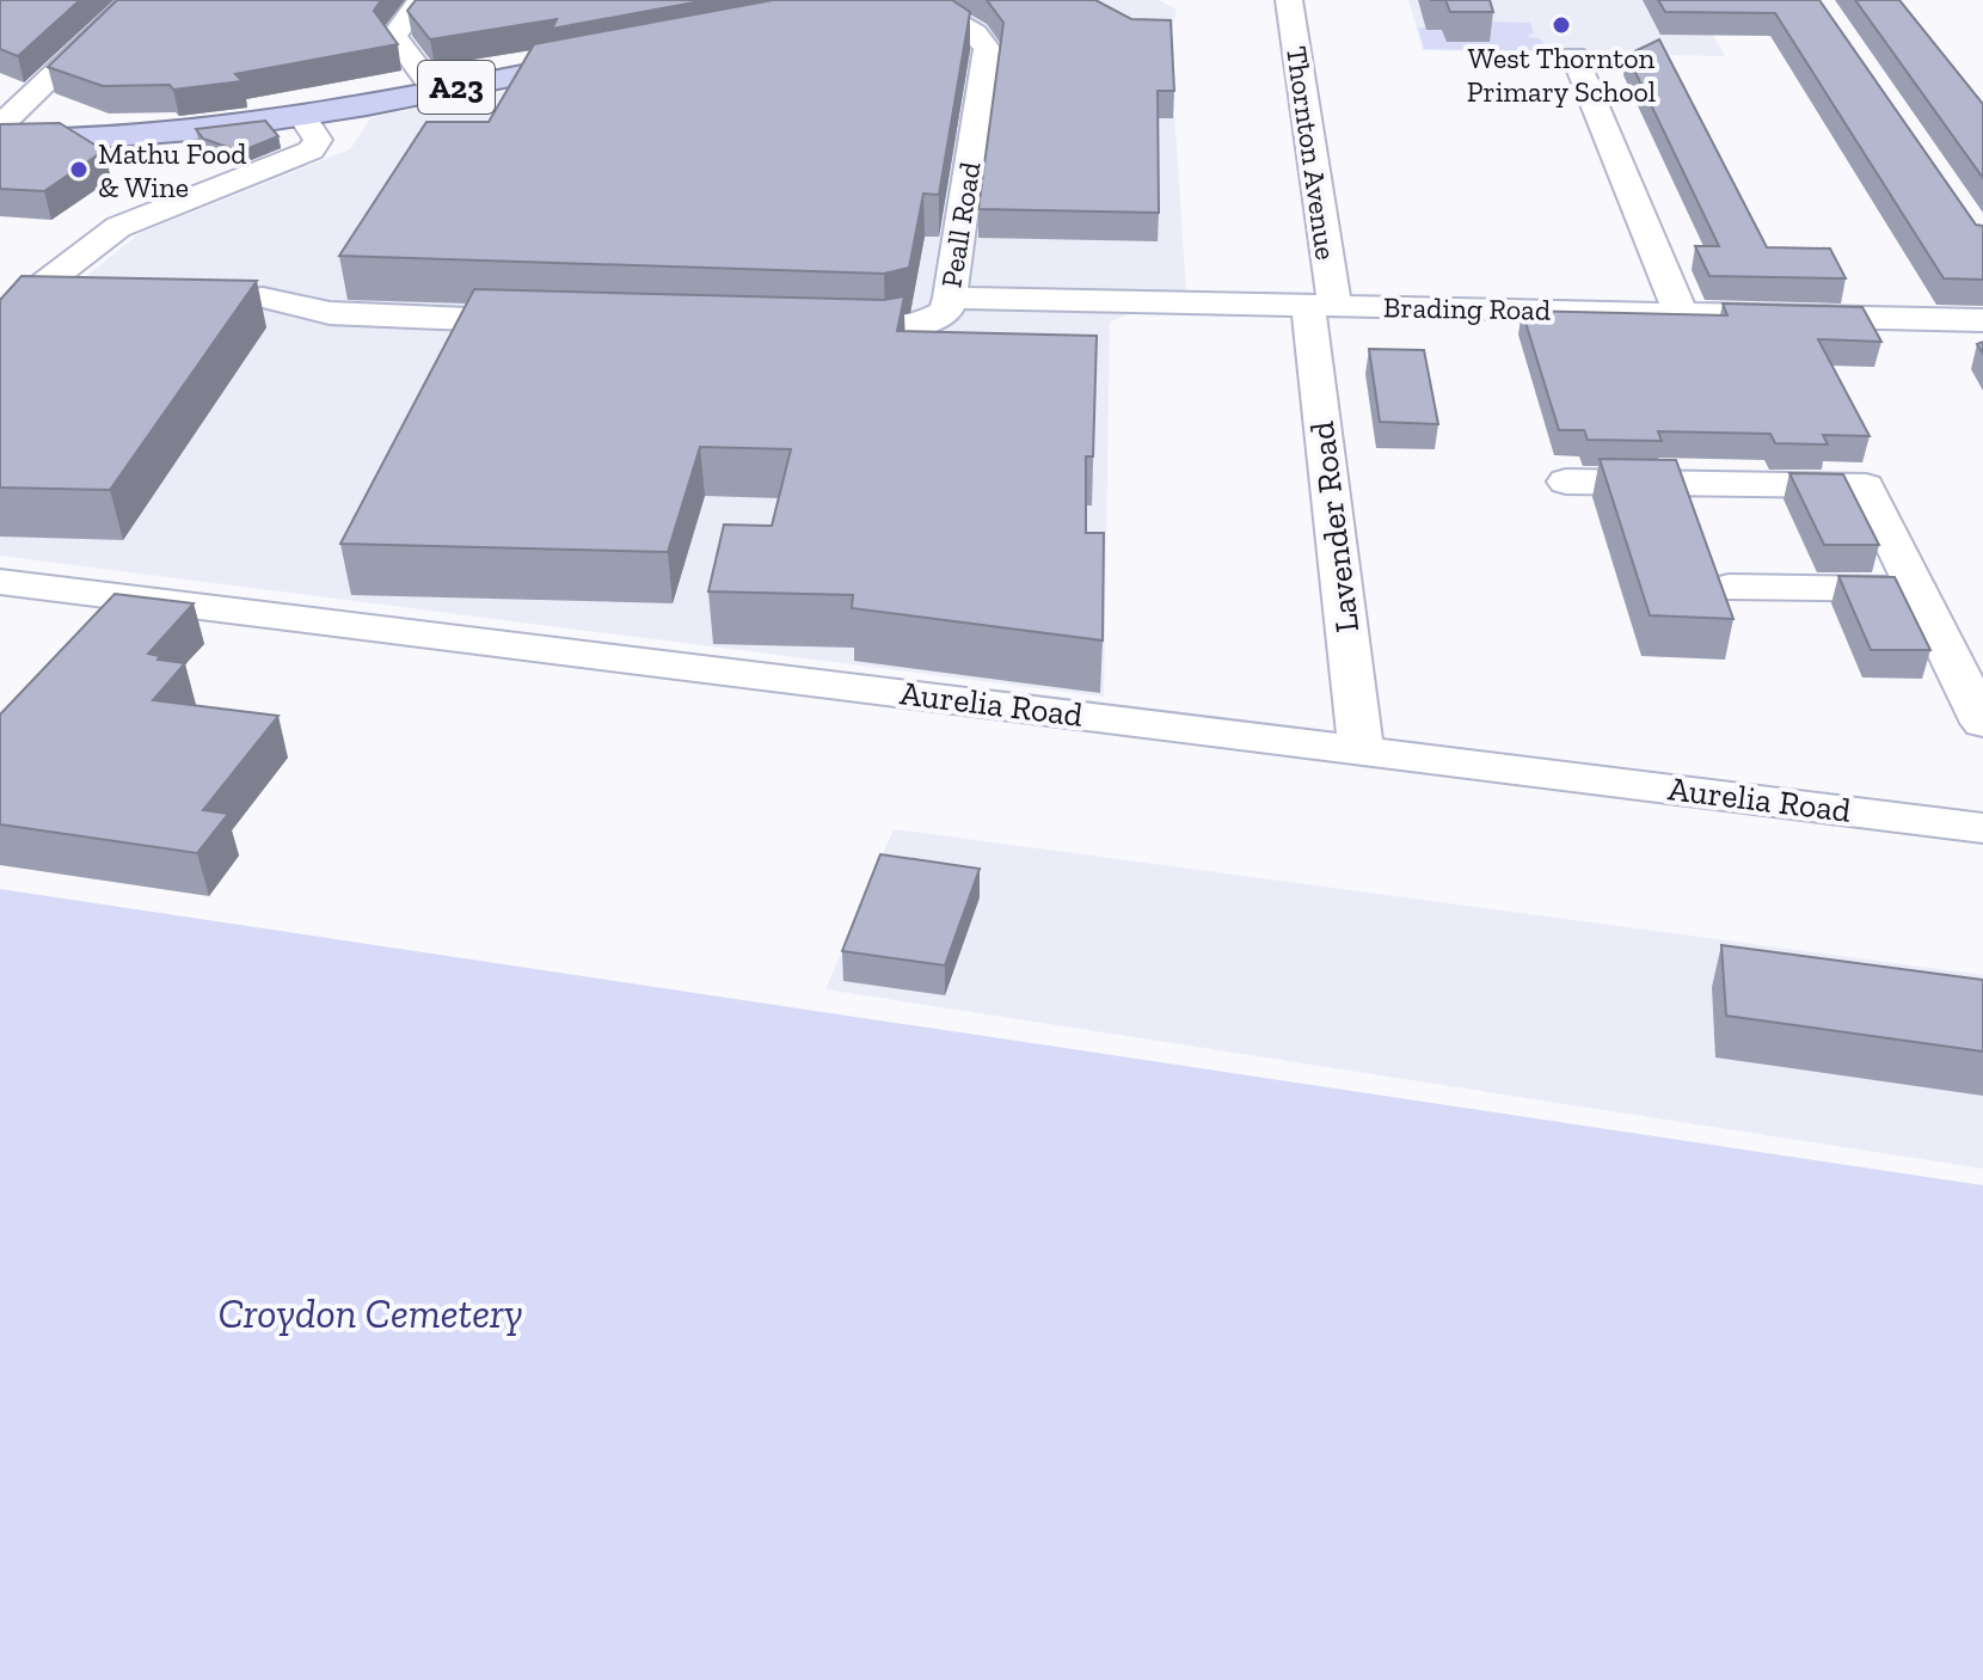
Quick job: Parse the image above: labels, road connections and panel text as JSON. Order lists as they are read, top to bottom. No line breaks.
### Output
{"streets":{"highway":["A23"],"street":["Thornton Avenue","Peall Road","Brading Road","Lavender Road","Aurelia Road"]},"crossings":[["Thornton Avenue","Brading Road"],["Thornton Avenue","Lavender Road"],["Peall Road","Brading Road"],["Brading Road","Lavender Road"],["Lavender Road","Aurelia Road"]],"parks":["Croydon Cemetery"],"places":["West Thornton Primary School","Mathu Food & Wine"]}
